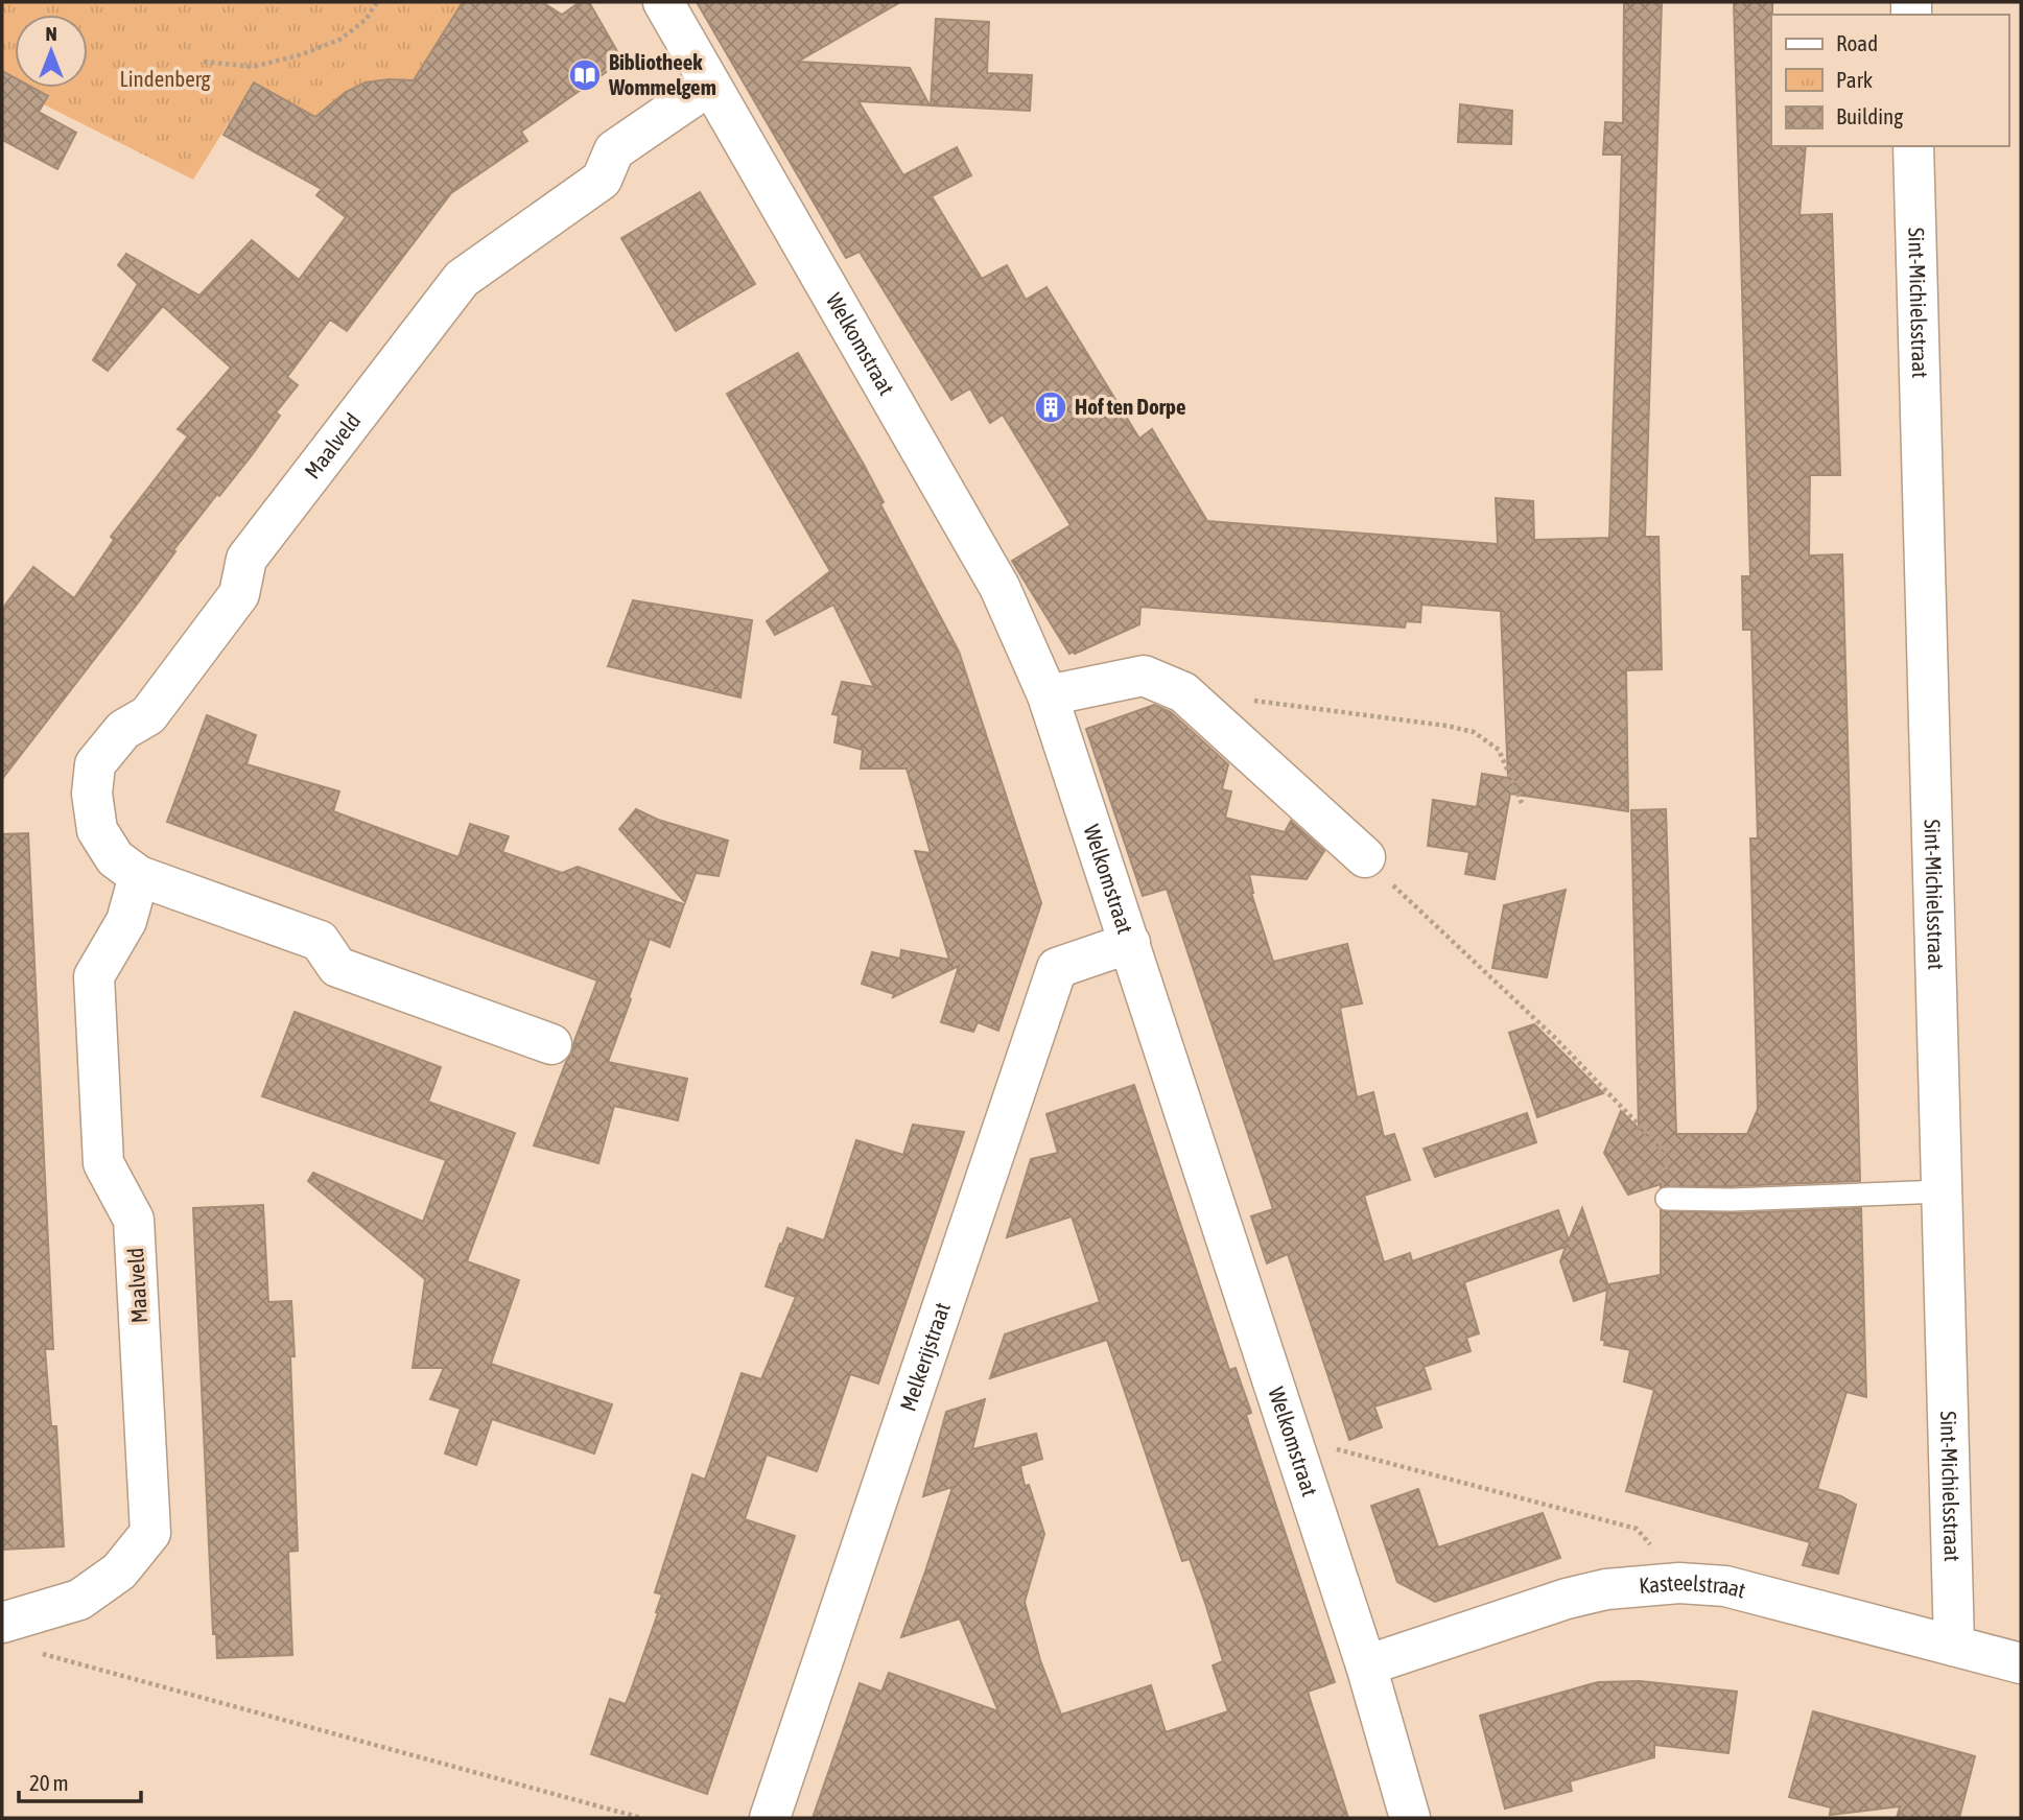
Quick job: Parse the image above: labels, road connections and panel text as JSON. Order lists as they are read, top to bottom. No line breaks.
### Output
{"streets":{"street":["Sint-Michielsstraat","Welkomstraat","Maalveld","Melkerijstraat","Kasteelstraat"]},"crossings":[["Sint-Michielsstraat","Kasteelstraat"],["Welkomstraat","Maalveld"],["Welkomstraat","Melkerijstraat"],["Welkomstraat","Kasteelstraat"]],"parks":["Lindenberg"],"places":{"library":["Bibliotheek Wommelgem"],"building":["Hof ten Dorpe"]},"legend":["Road","Park","Building"],"scale_bar":"20 m","north":"top"}
